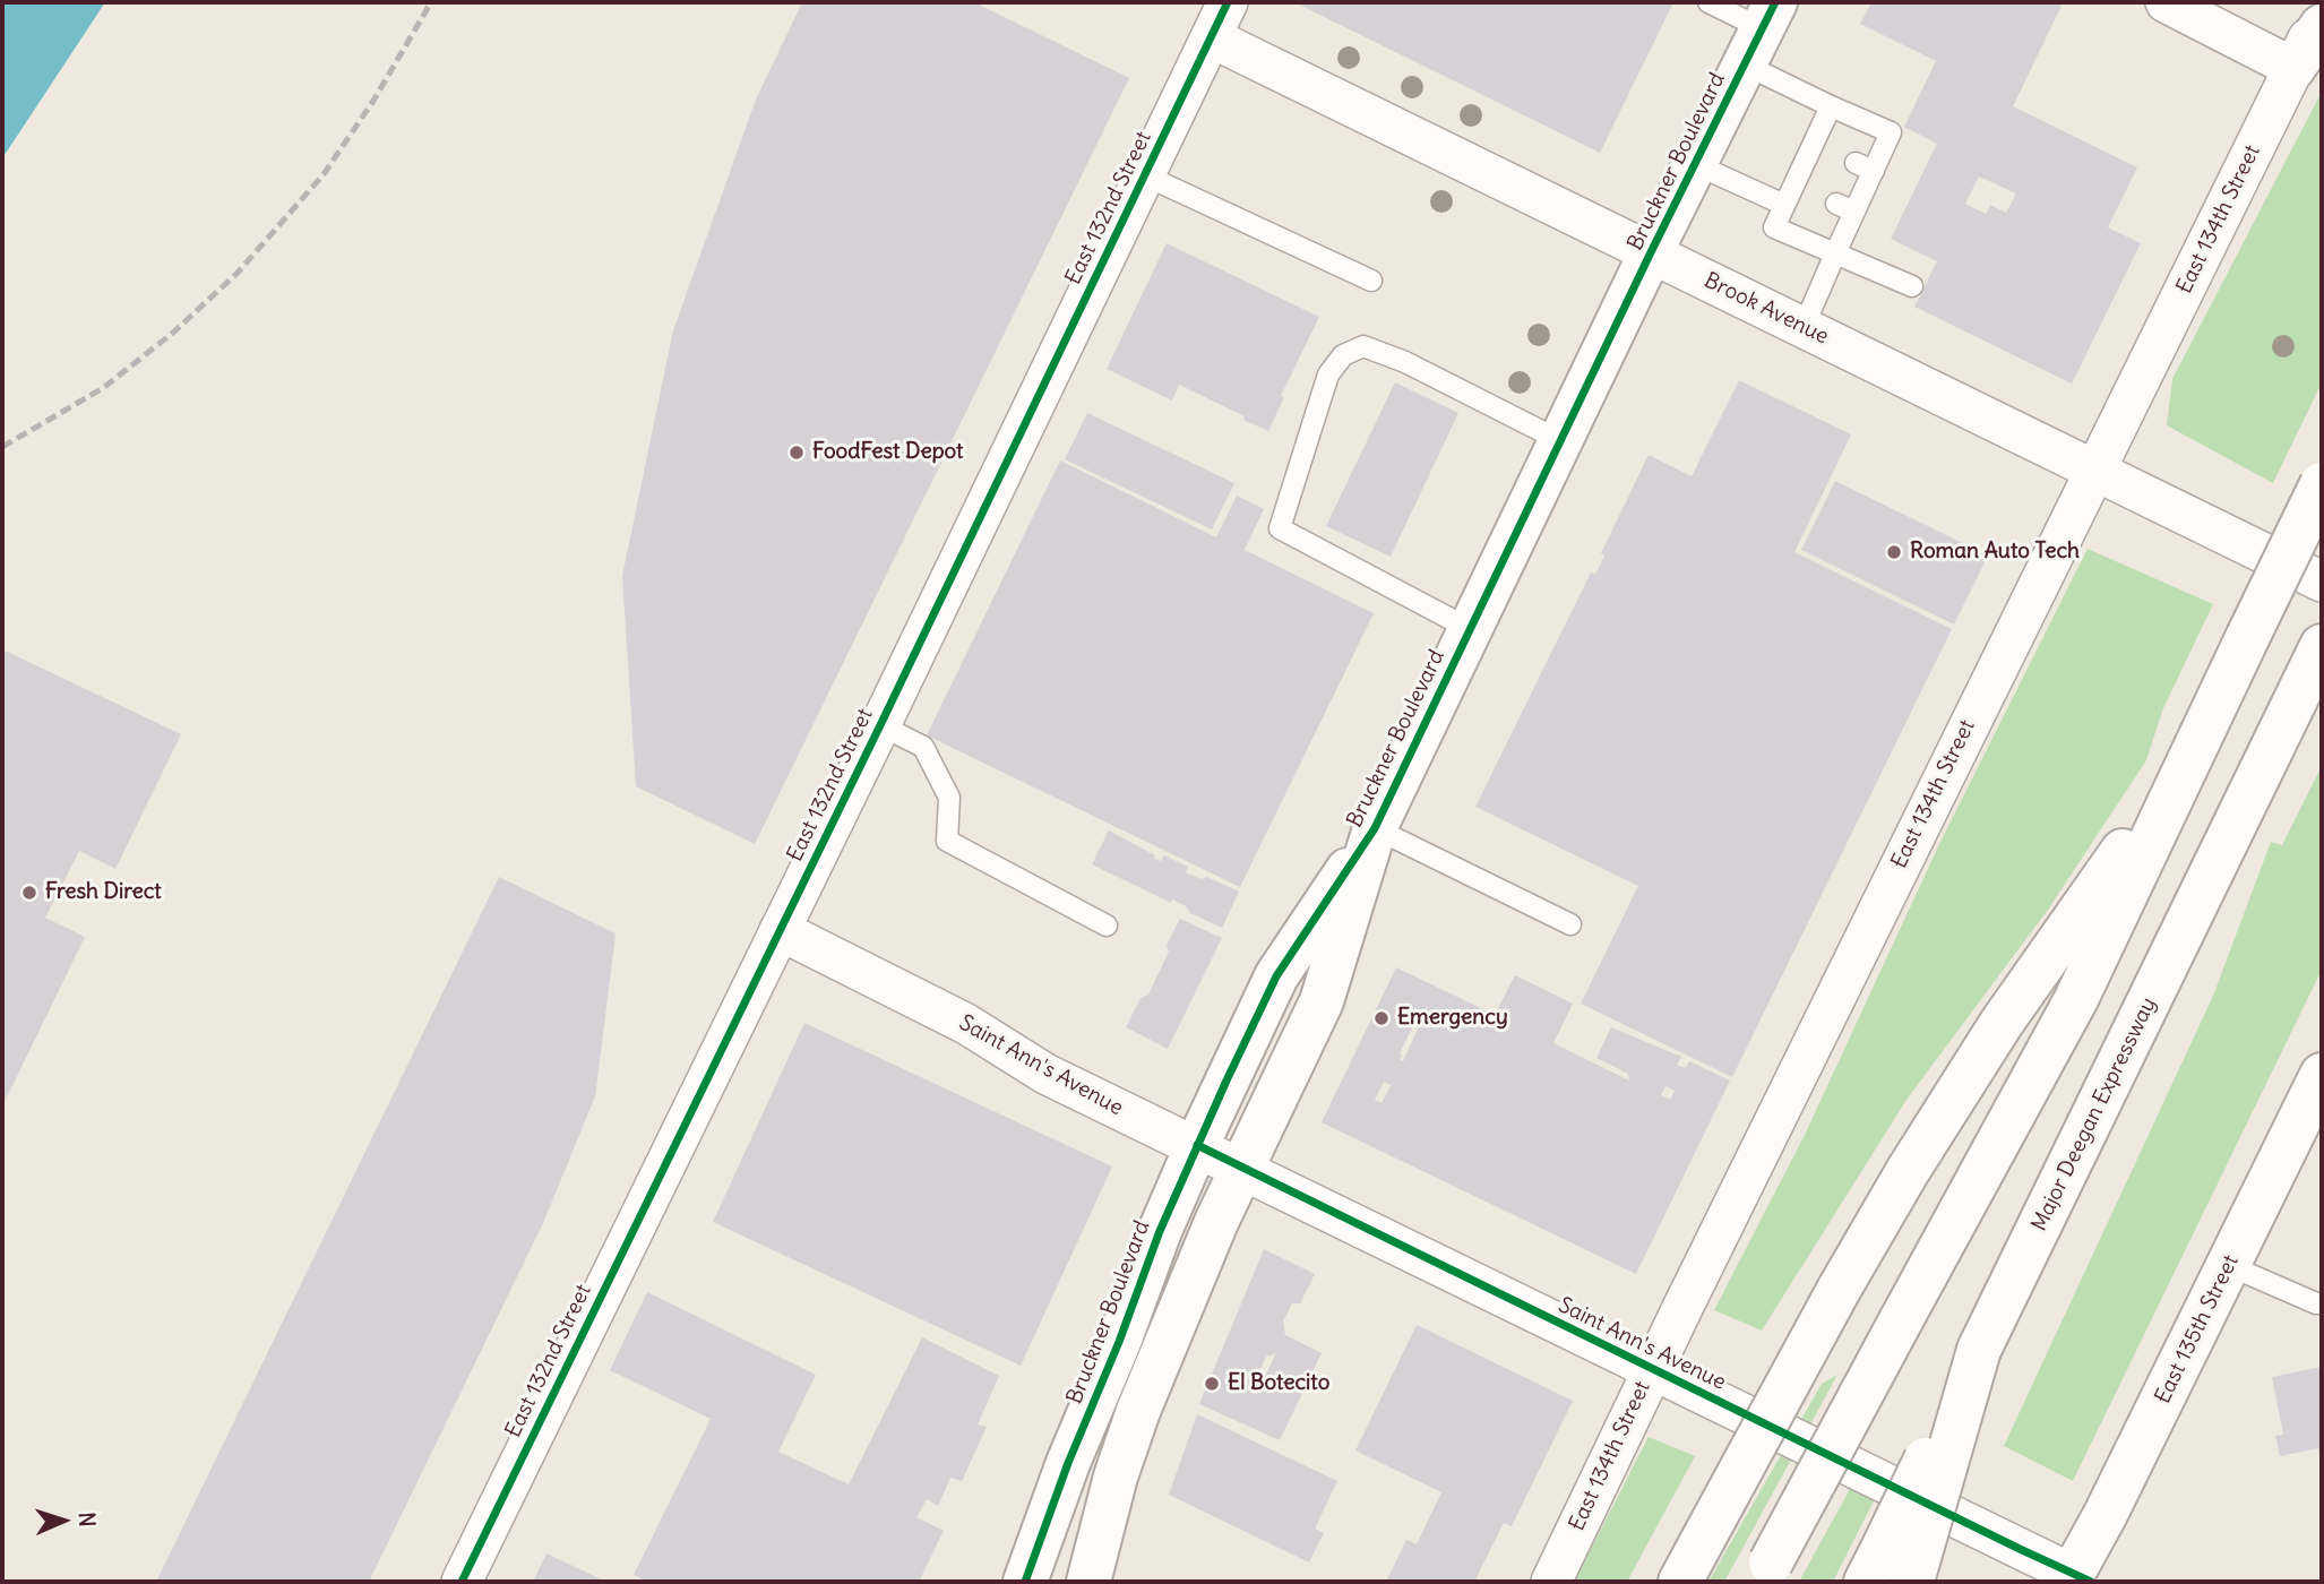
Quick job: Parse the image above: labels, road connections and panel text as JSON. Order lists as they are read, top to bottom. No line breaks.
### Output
{"streets":{"main road":["Bruckner Boulevard","Major Deegan Expressway","East 135th Street"],"street":["East 132nd Street","East 134th Street","Brook Avenue","Saint Ann's Avenue"]},"crossings":[["Bruckner Boulevard","Brook Avenue"],["Bruckner Boulevard","Saint Ann's Avenue"],["East 132nd Street","Brook Avenue"],["East 132nd Street","Saint Ann's Avenue"],["East 134th Street","Brook Avenue"],["East 134th Street","Saint Ann's Avenue"],["Saint Ann's Avenue","East 135th Street"]],"places":["FoodFest Depot","Roman Auto Tech","Fresh Direct","Emergency","El Botecito"],"north":"right"}
